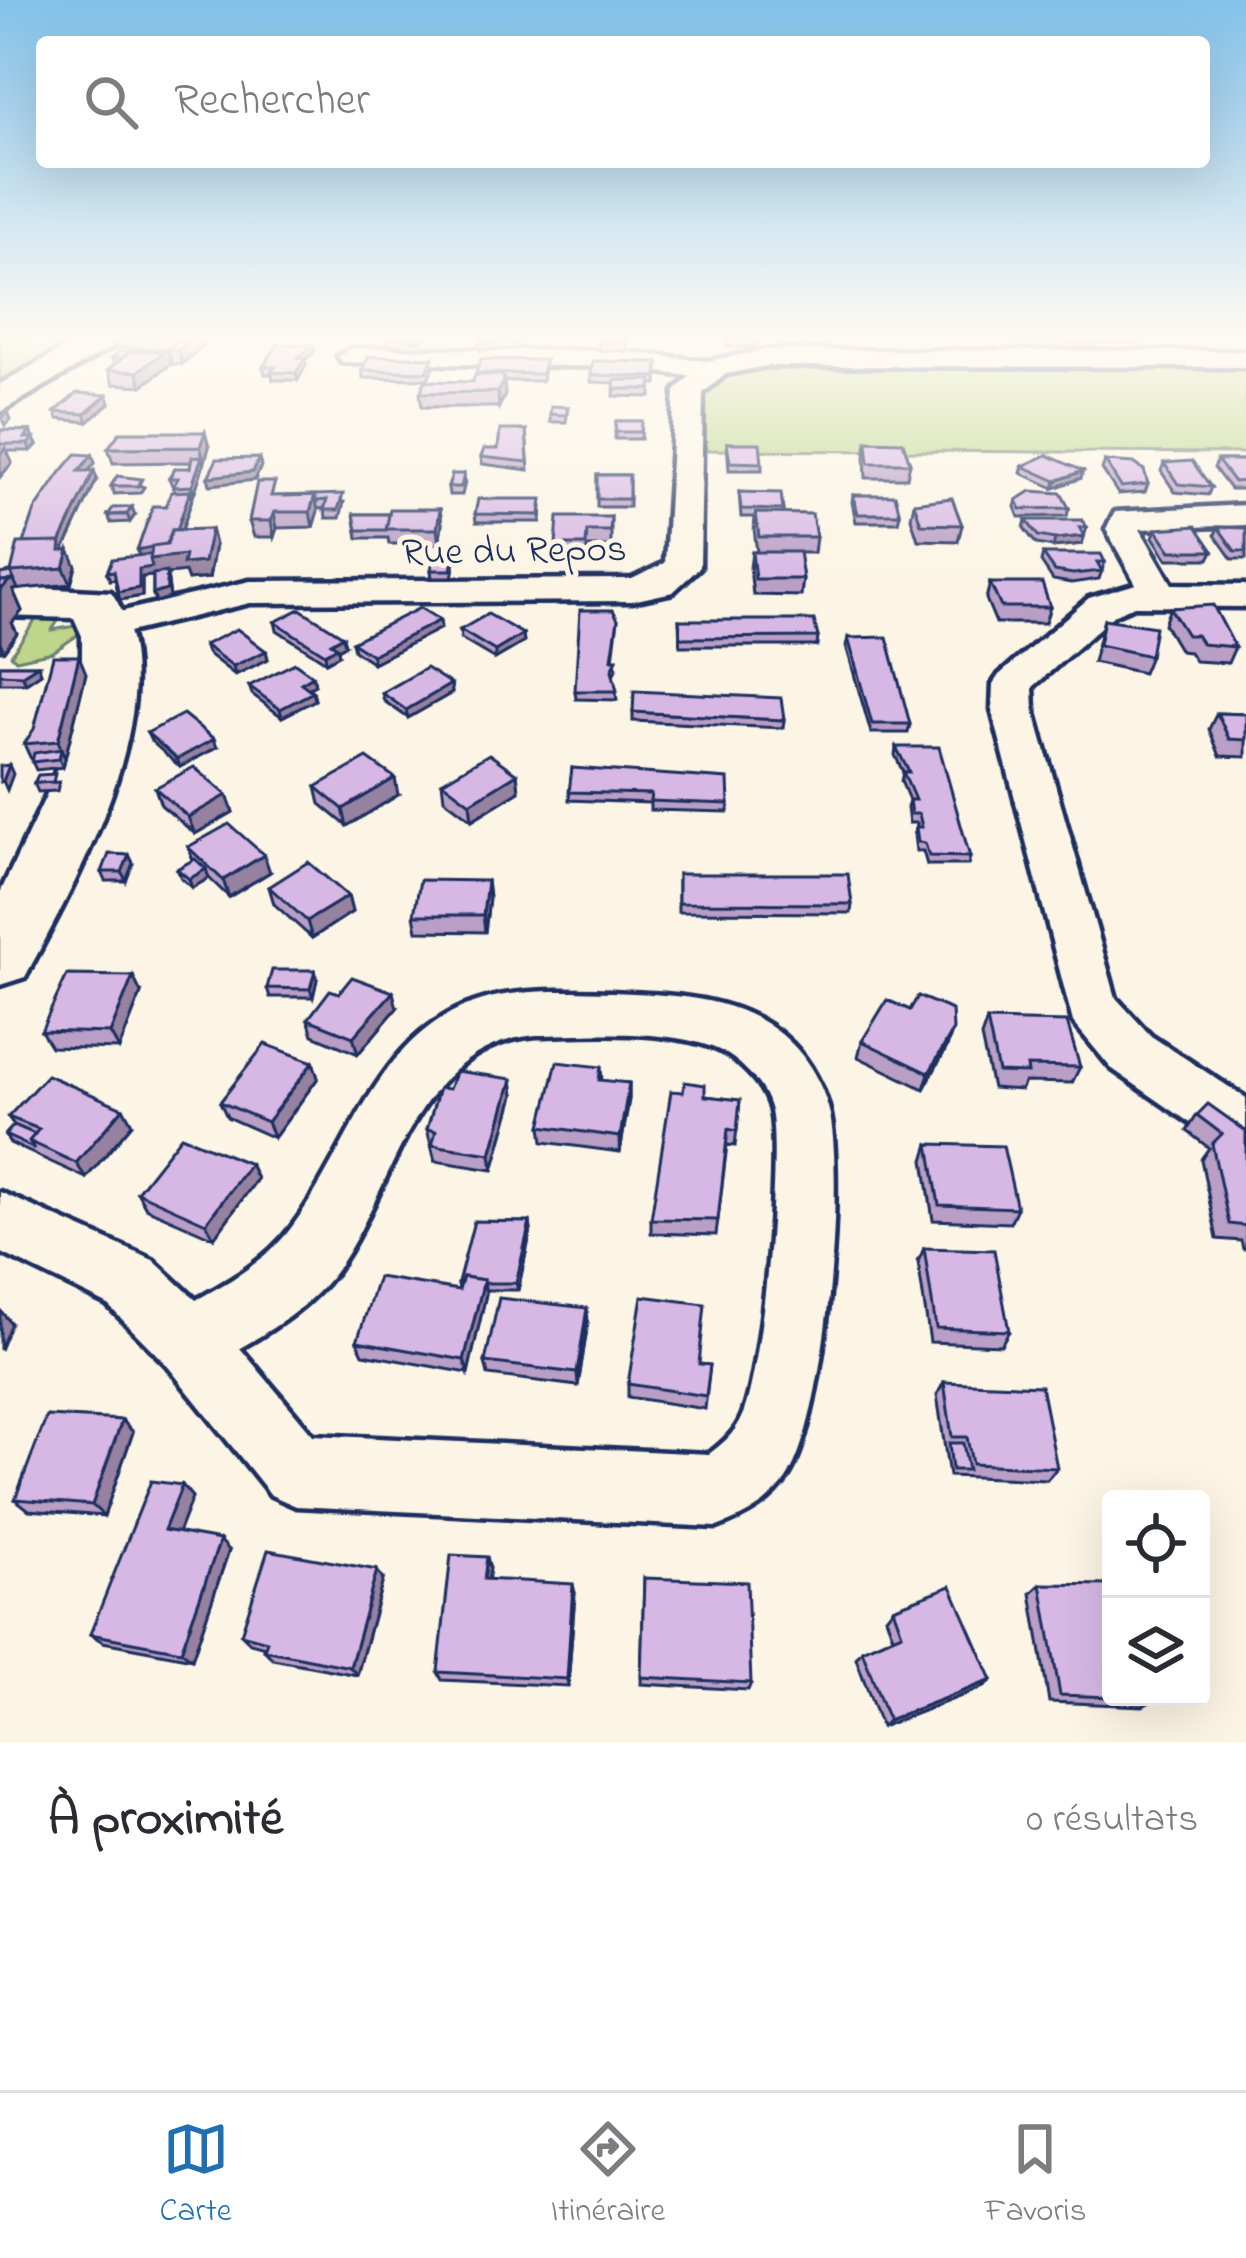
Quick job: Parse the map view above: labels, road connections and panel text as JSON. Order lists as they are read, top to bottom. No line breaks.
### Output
{"streets":{"street":["Rue du Repos"]},"page":{"search":"Rechercher","heading":["À proximité","0 résultats"],"nav":["Carte","Itinéraire","Favoris"]}}
